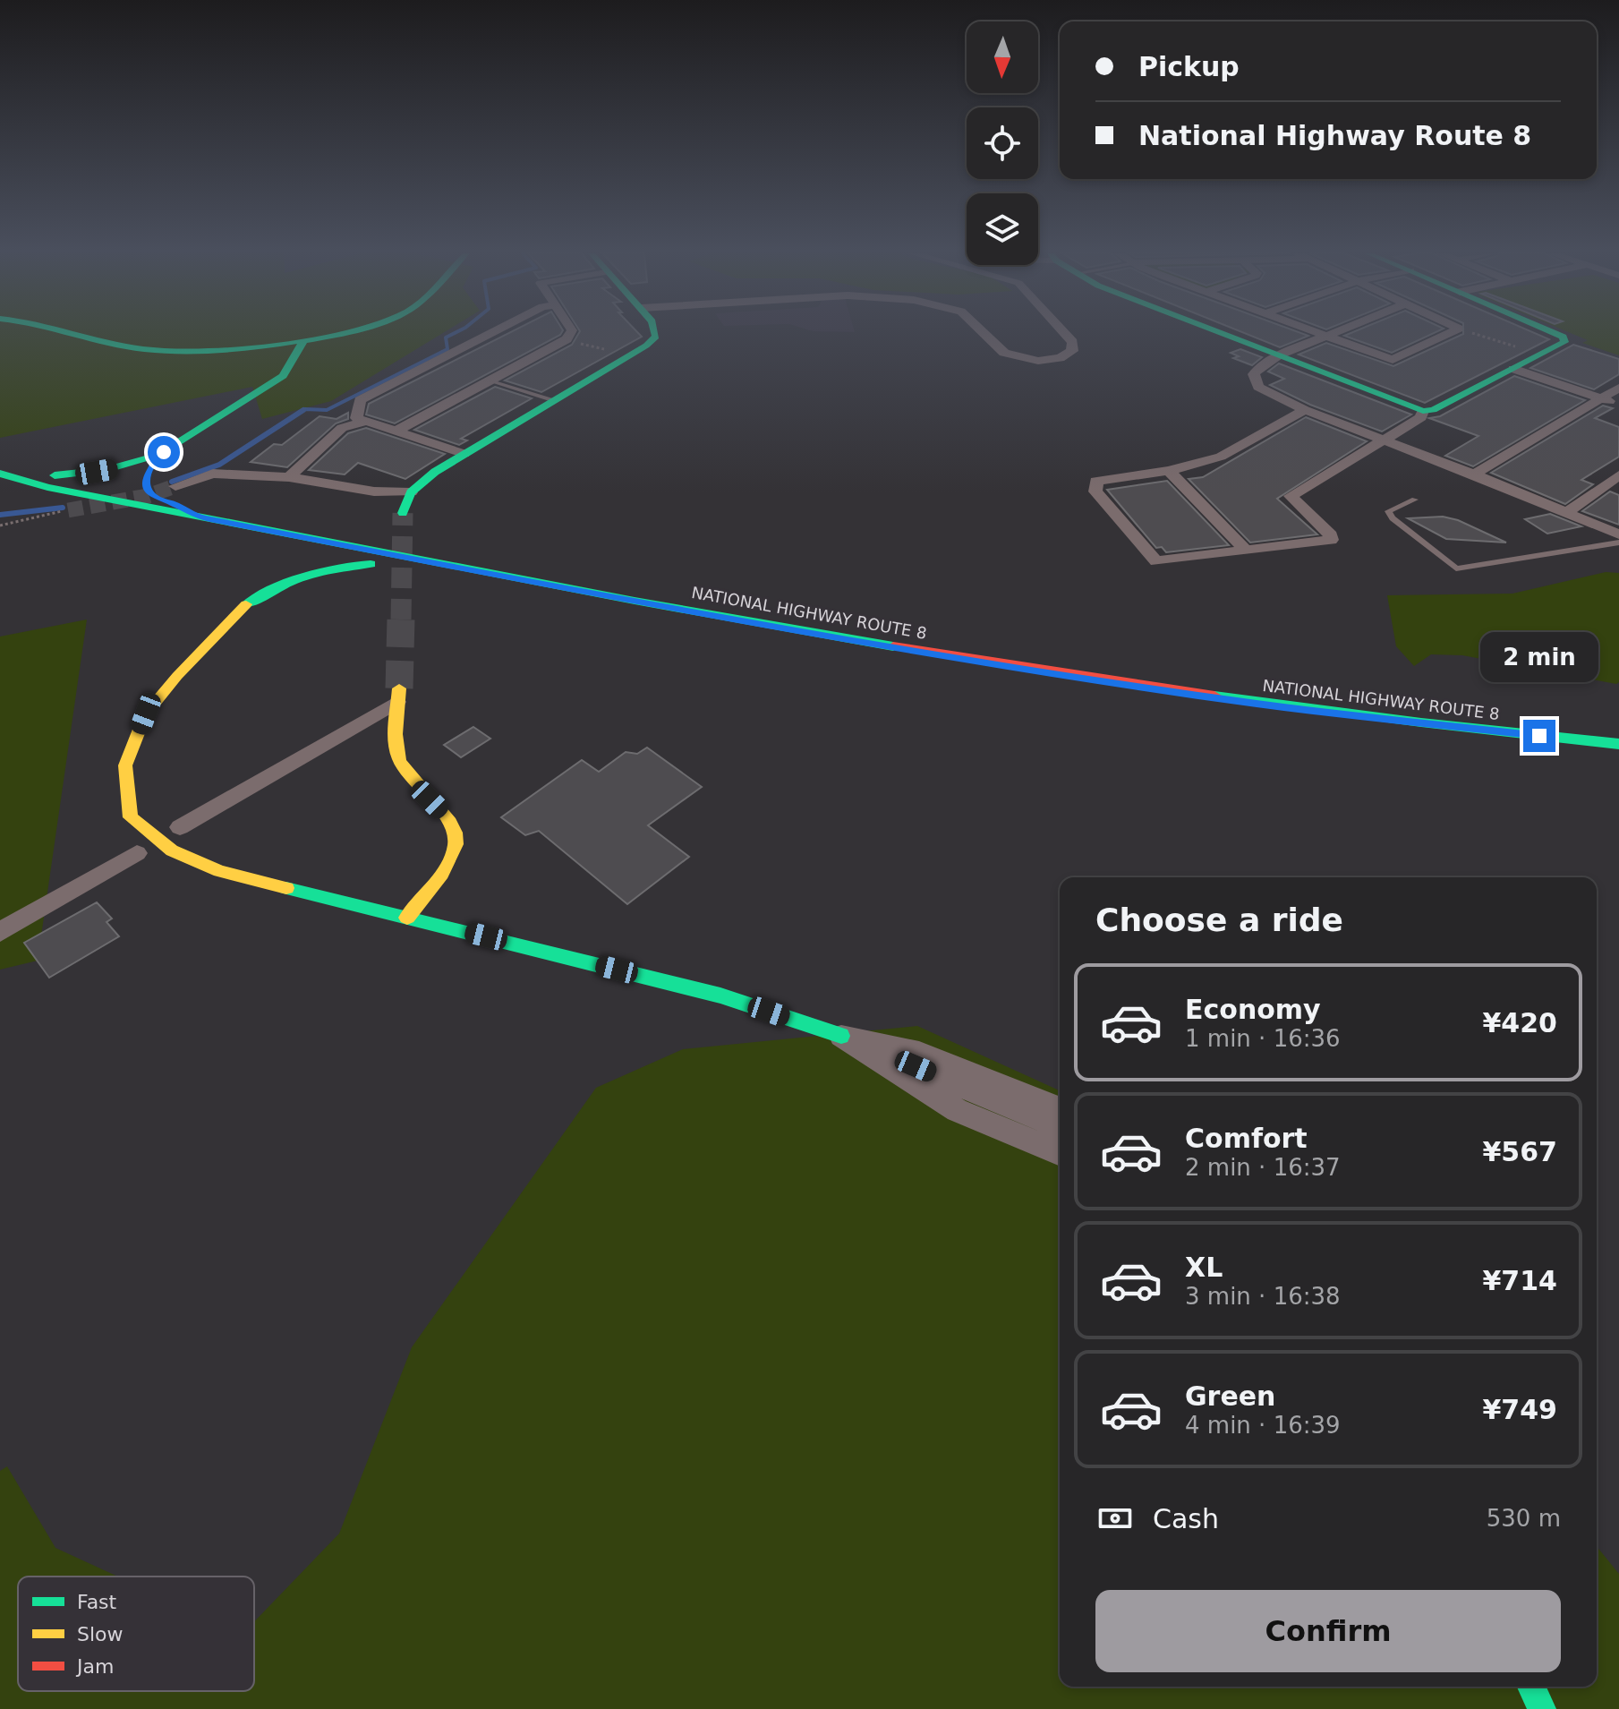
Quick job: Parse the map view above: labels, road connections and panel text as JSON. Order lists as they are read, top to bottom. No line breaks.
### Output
{"streets":{"main road":["NATIONAL HIGHWAY ROUTE 8"]},"legend":["Fast","Slow","Jam"],"north":"bottom","page":{"banner":["Pickup","National Highway Route 8"],"bubble":"2 min","heading":"Choose a ride","list":[{"name":"Economy","note":"1 min · 16:36","value":"¥420"},{"name":"Comfort","note":"2 min · 16:37","value":"¥567"},{"name":"XL","note":"3 min · 16:38","value":"¥714"},{"name":"Green","note":"4 min · 16:39","value":"¥749"}],"pay":["Cash","530 m"],"buttons":"Confirm"}}
